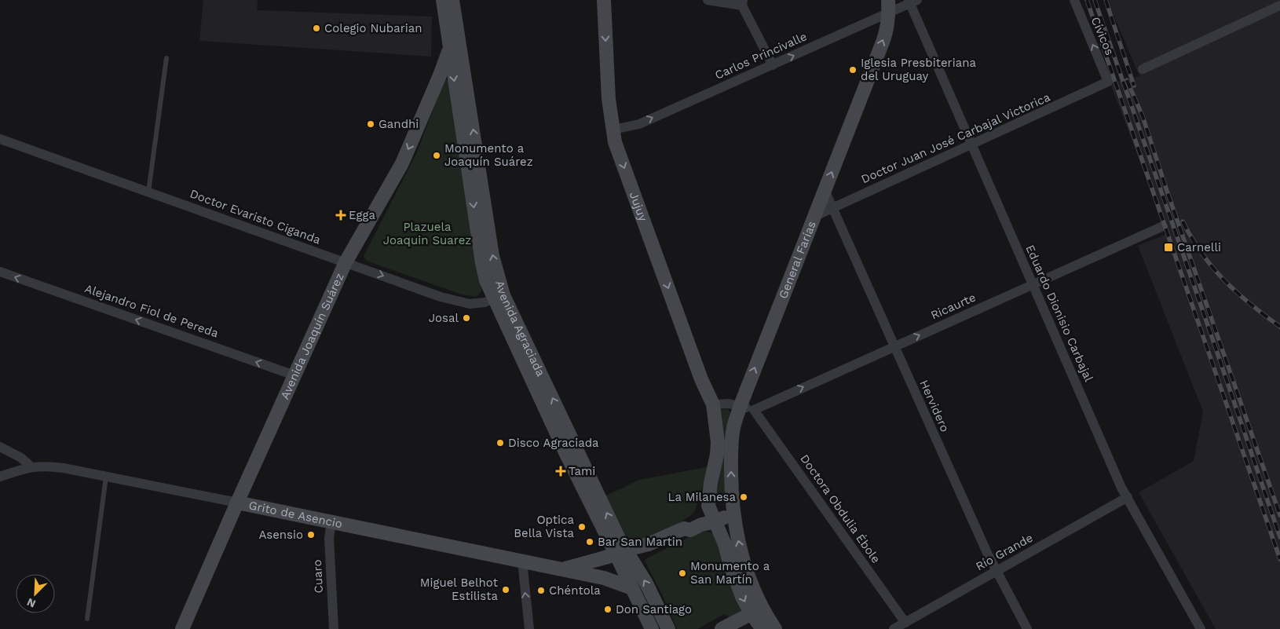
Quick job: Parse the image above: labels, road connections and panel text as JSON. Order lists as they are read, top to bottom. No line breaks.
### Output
{"streets":{"street":["Cívicos","Carlos Princivalle","Doctor Juan José Carbajal Victorica","Jujuy","Doctor Evaristo Ciganda","General Farías","Ricaurte","Alejandro Fiol de Pereda","Eduardo Dionisio Carbajal","Avenida Agraciada","Avenida Joaquín Suárez","Hervidero","Doctora Obdulia Ébole","Grito de Asencio","Río Grande","Cuaro"]},"crossings":[["Cívicos","Doctor Juan José Carbajal Victorica"],["Carlos Princivalle","Jujuy"],["Carlos Princivalle","General Farías"],["Carlos Princivalle","Eduardo Dionisio Carbajal"],["Doctor Juan José Carbajal Victorica","General Farías"],["Doctor Juan José Carbajal Victorica","Eduardo Dionisio Carbajal"],["Doctor Juan José Carbajal Victorica","Hervidero"],["Doctor Evaristo Ciganda","Avenida Agraciada"],["Doctor Evaristo Ciganda","Avenida Joaquín Suárez"],["General Farías","Hervidero"],["Ricaurte","Eduardo Dionisio Carbajal"],["Ricaurte","Hervidero"],["Ricaurte","Doctora Obdulia Ébole"],["Alejandro Fiol de Pereda","Avenida Joaquín Suárez"],["Eduardo Dionisio Carbajal","Río Grande"],["Avenida Agraciada","Avenida Joaquín Suárez"],["Avenida Agraciada","Grito de Asencio"],["Avenida Joaquín Suárez","Grito de Asencio"],["Hervidero","Río Grande"],["Doctora Obdulia Ébole","Río Grande"],["Grito de Asencio","Cuaro"]],"one_way":["Cívicos","Carlos Princivalle","Jujuy","General Farías","Ricaurte","Alejandro Fiol de Pereda","Avenida Joaquín Suárez"],"parks":["Plazuela Joaquin Suarez"],"places":{"other":["Colegio Nubarian","Iglesia Presbiteriana del Uruguay","Gandhi","Monumento a Joaquín Suárez","Josal","Disco Agraciada","La Milanesa","Optica Bella Vista","Asensio","Bar San Martin","Monumento a San Martín","Miguel Belhot Estilista","Chéntola","Don Santiago"],"health":["Egga","Tami"],"transit":["Carnelli"]},"north":"bottom left"}
